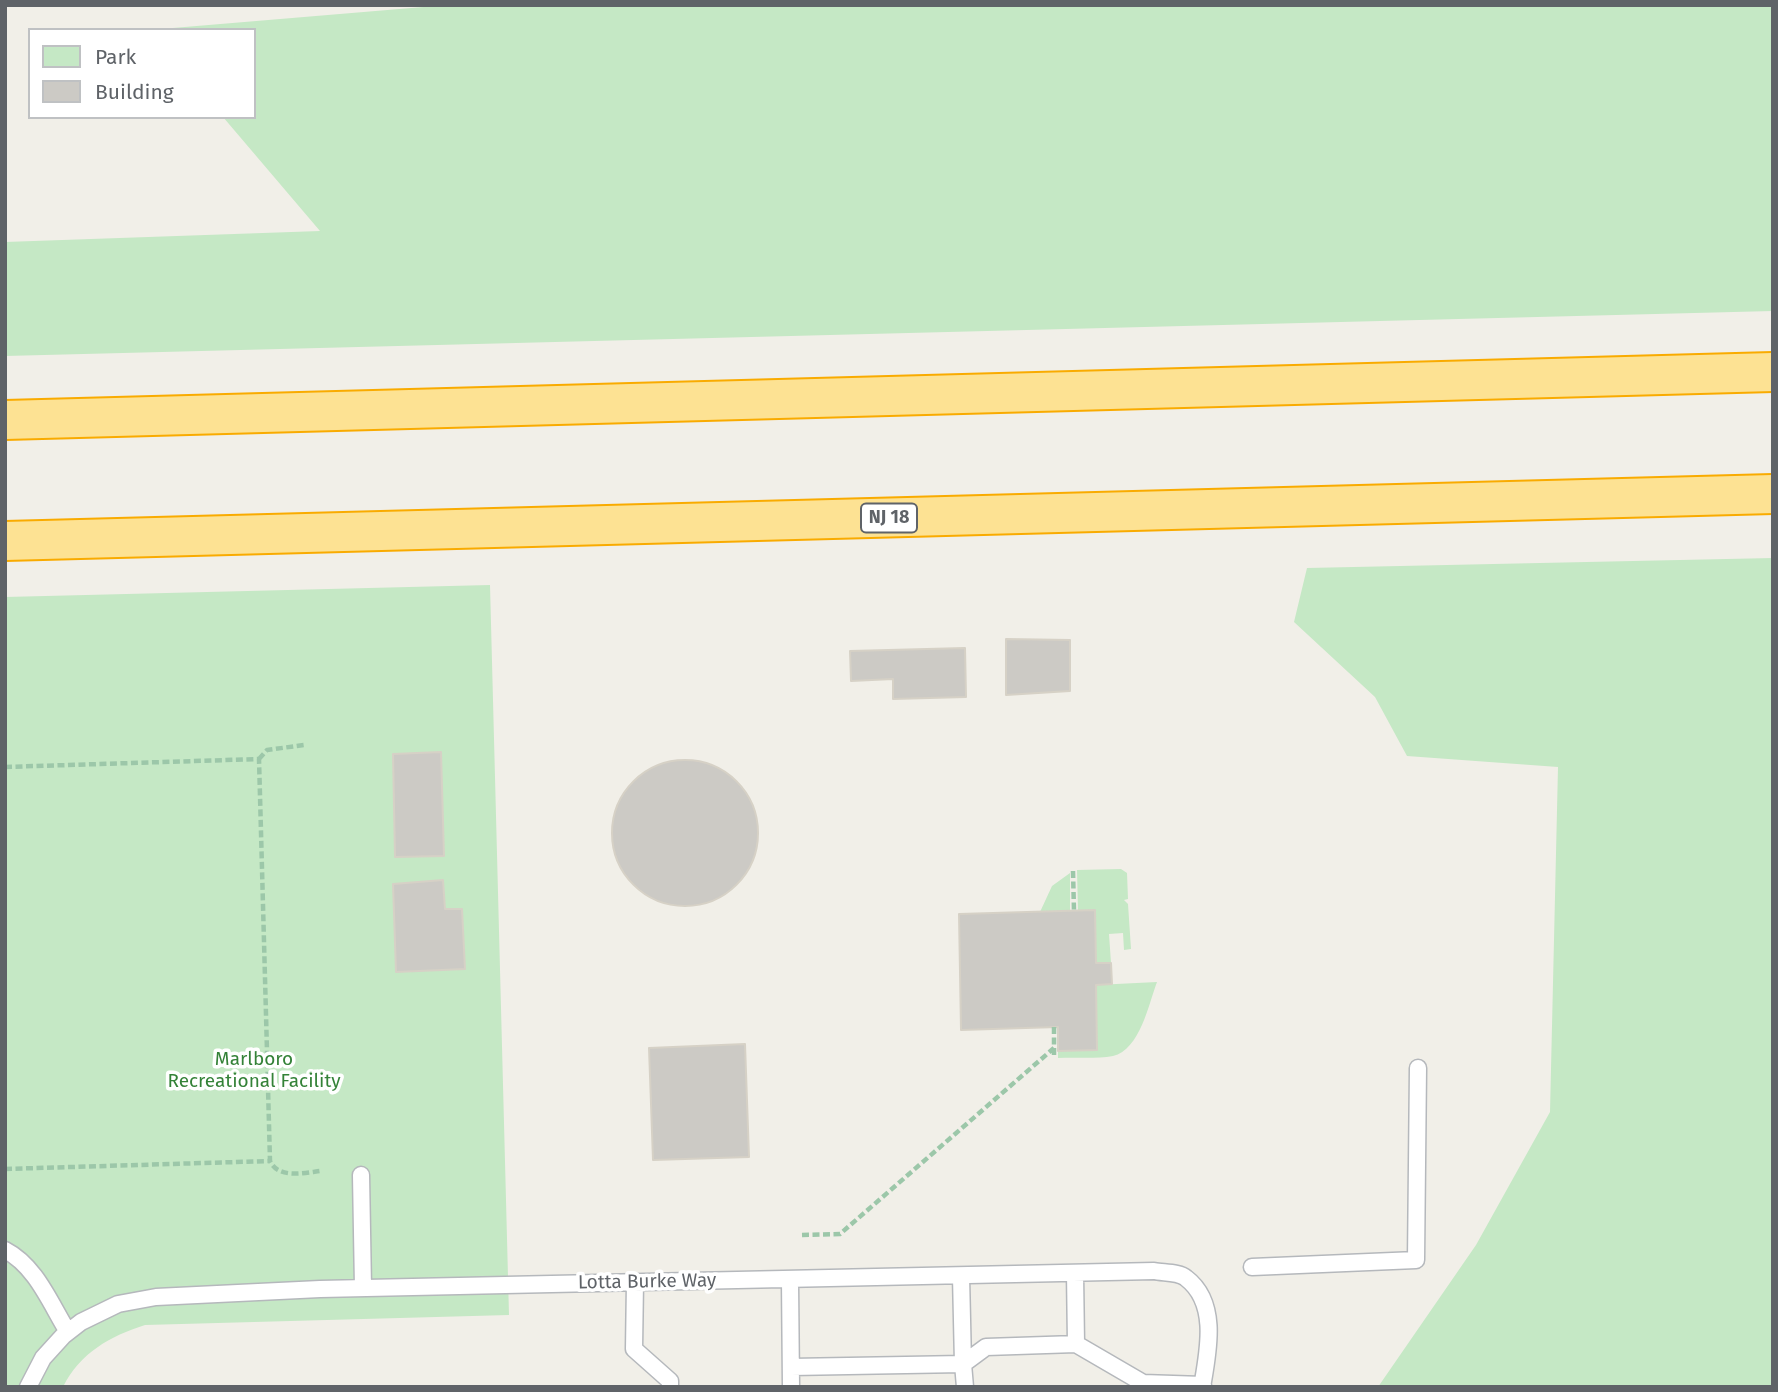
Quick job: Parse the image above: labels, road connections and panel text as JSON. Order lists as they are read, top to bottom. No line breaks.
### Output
{"streets":{"highway":["NJ 18"],"lane":["Lotta Burke Way"]},"parks":["Marlboro Recreational Facility"],"legend":["Park","Building"]}
